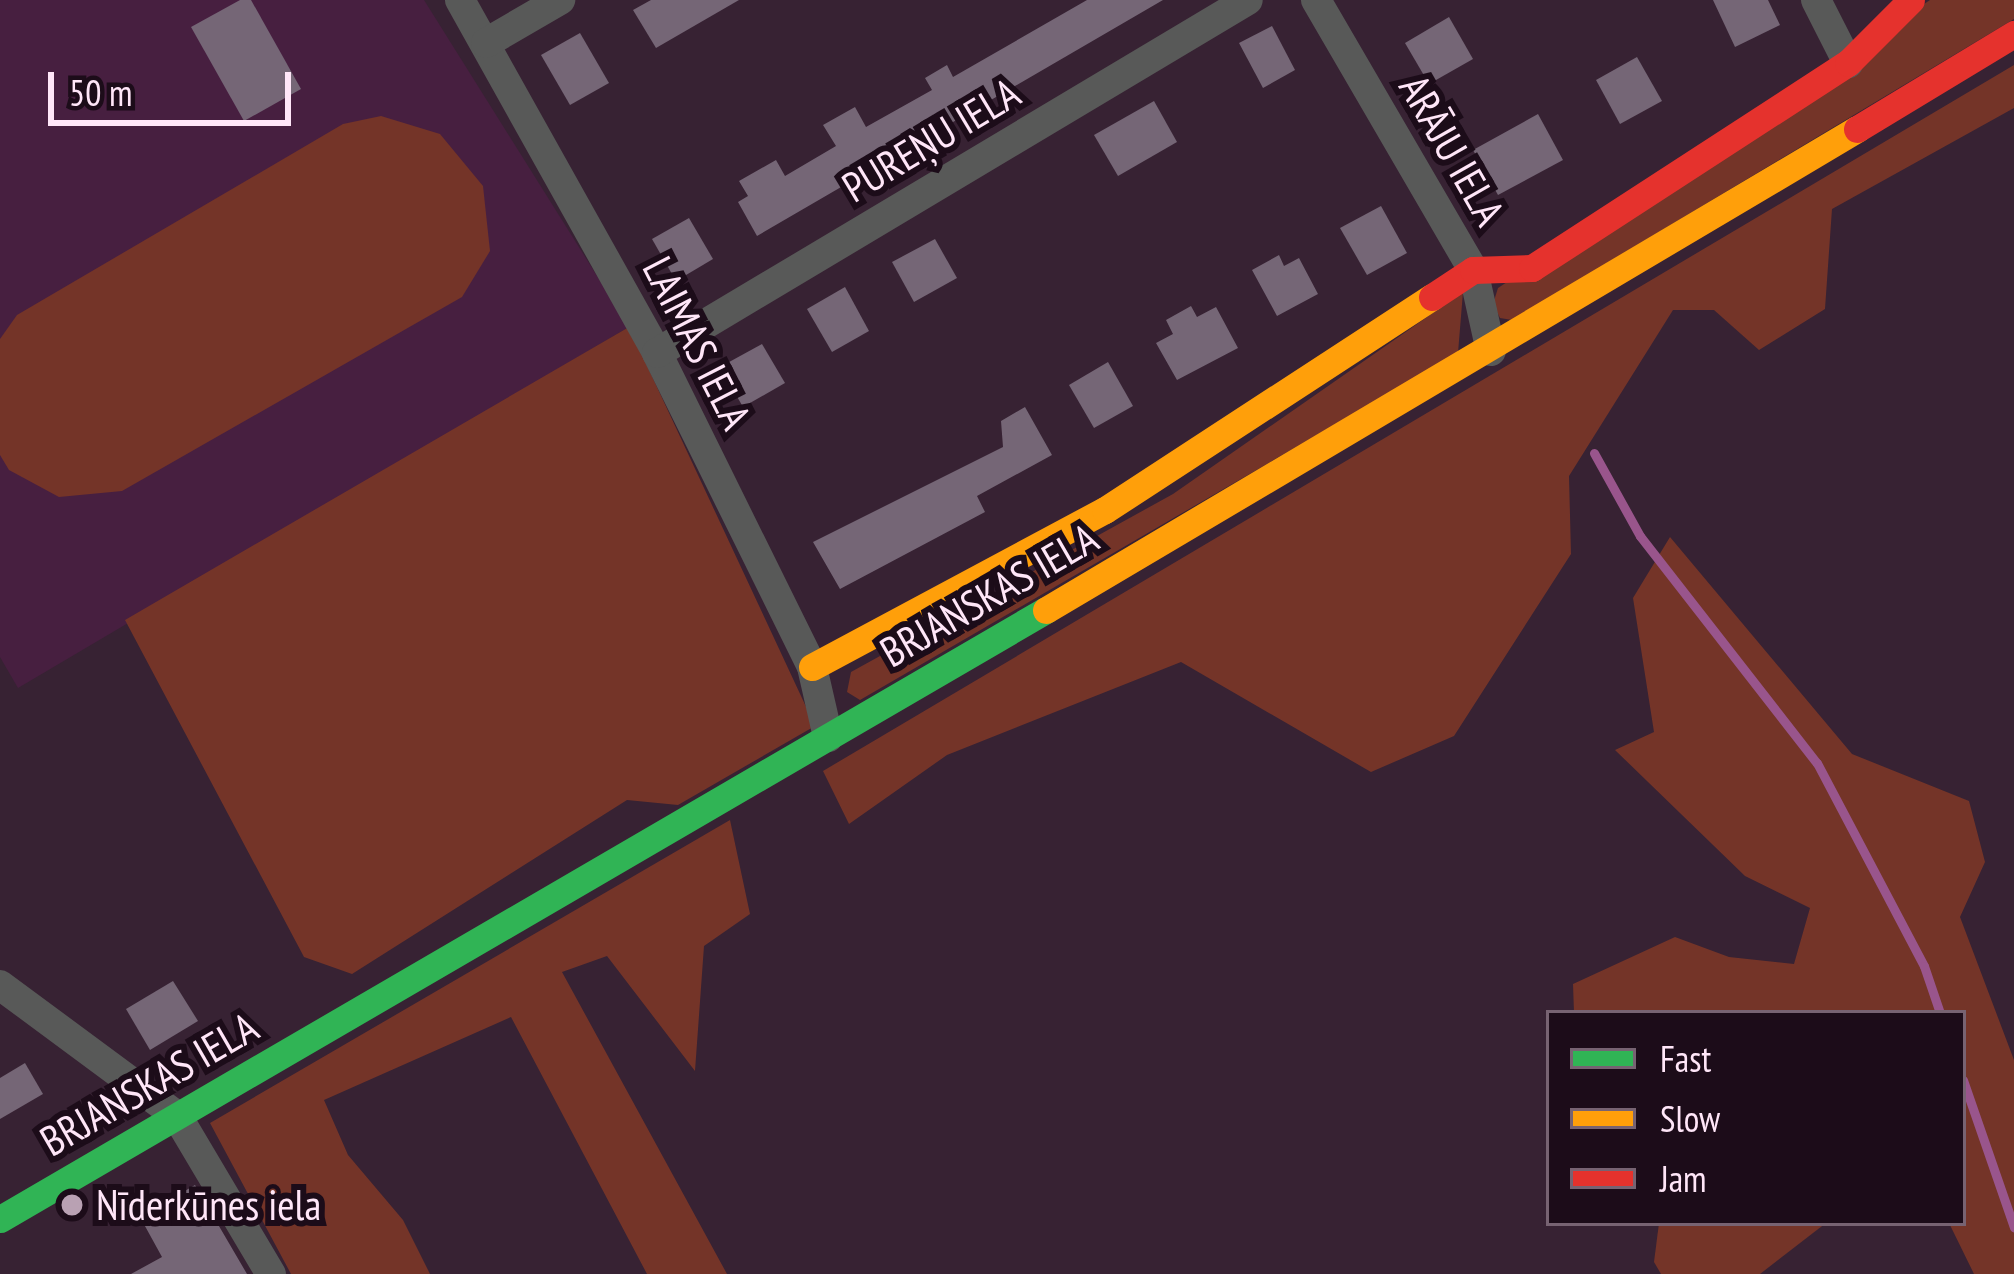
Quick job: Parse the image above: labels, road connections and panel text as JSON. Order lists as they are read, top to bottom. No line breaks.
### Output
{"streets":{"main road":["BRJANSKAS IELA"],"street":["PUREŅU IELA","ARĀJU IELA","LAIMAS IELA"]},"crossings":[["PUREŅU IELA","LAIMAS IELA"],["ARĀJU IELA","BRJANSKAS IELA"],["LAIMAS IELA","BRJANSKAS IELA"]],"places":["Nīderkūnes iela"],"legend":["Fast","Slow","Jam"],"scale_bar":"50 m"}
